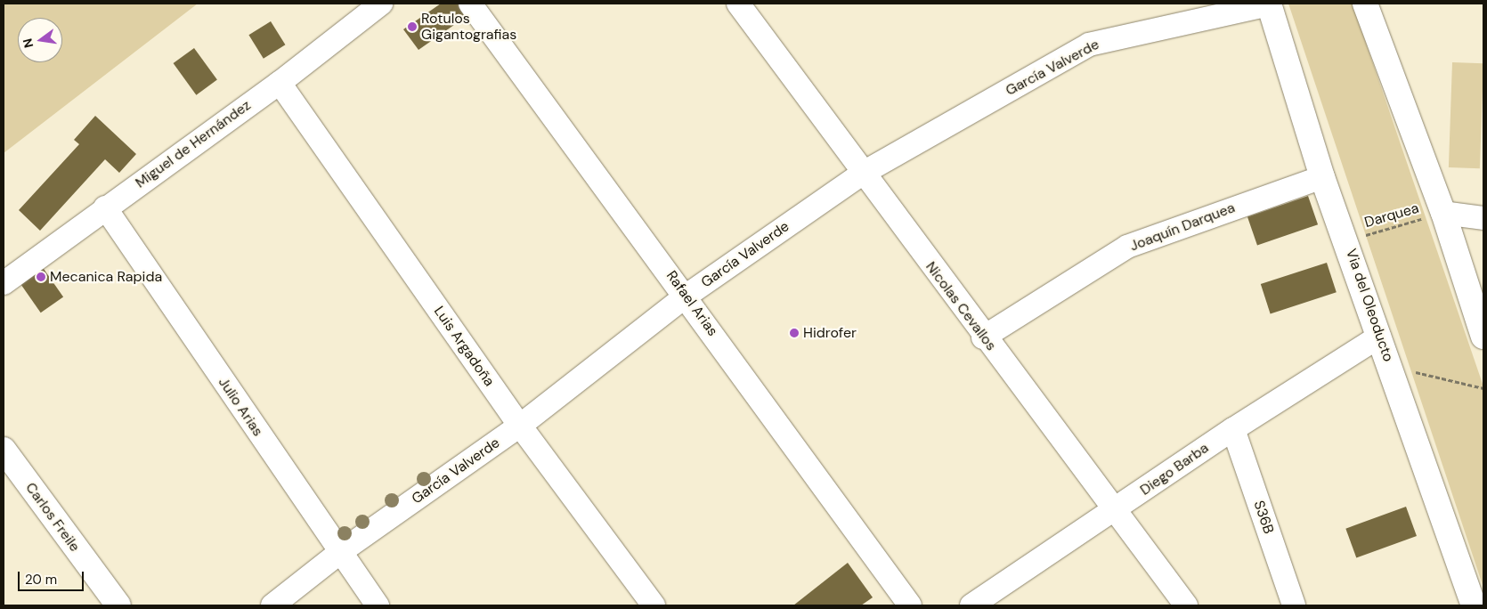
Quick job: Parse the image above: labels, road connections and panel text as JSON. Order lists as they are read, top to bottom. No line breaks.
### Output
{"streets":{"street":["García Valverde","Miguel de Hernández","Joaquín Darquea","Rafael Arias","Via del Oleoducto","Nicolas Cevallos","Luis Argadoña","Julio Arias","Diego Barba","Carlos Freile","S36B"],"path":["Darquea"]},"crossings":[["García Valverde","Rafael Arias"],["García Valverde","Via del Oleoducto"],["García Valverde","Nicolas Cevallos"],["García Valverde","Luis Argadoña"],["García Valverde","Julio Arias"],["Miguel de Hernández","Luis Argadoña"],["Miguel de Hernández","Julio Arias"],["Darquea","Via del Oleoducto"],["Joaquín Darquea","Via del Oleoducto"],["Joaquín Darquea","Nicolas Cevallos"],["Via del Oleoducto","Diego Barba"],["Nicolas Cevallos","Diego Barba"],["Diego Barba","S36B"]],"places":["Rotulos Gigantografias","Mecanica Rapida","Hidrofer"],"scale_bar":"20 m","north":"left"}
